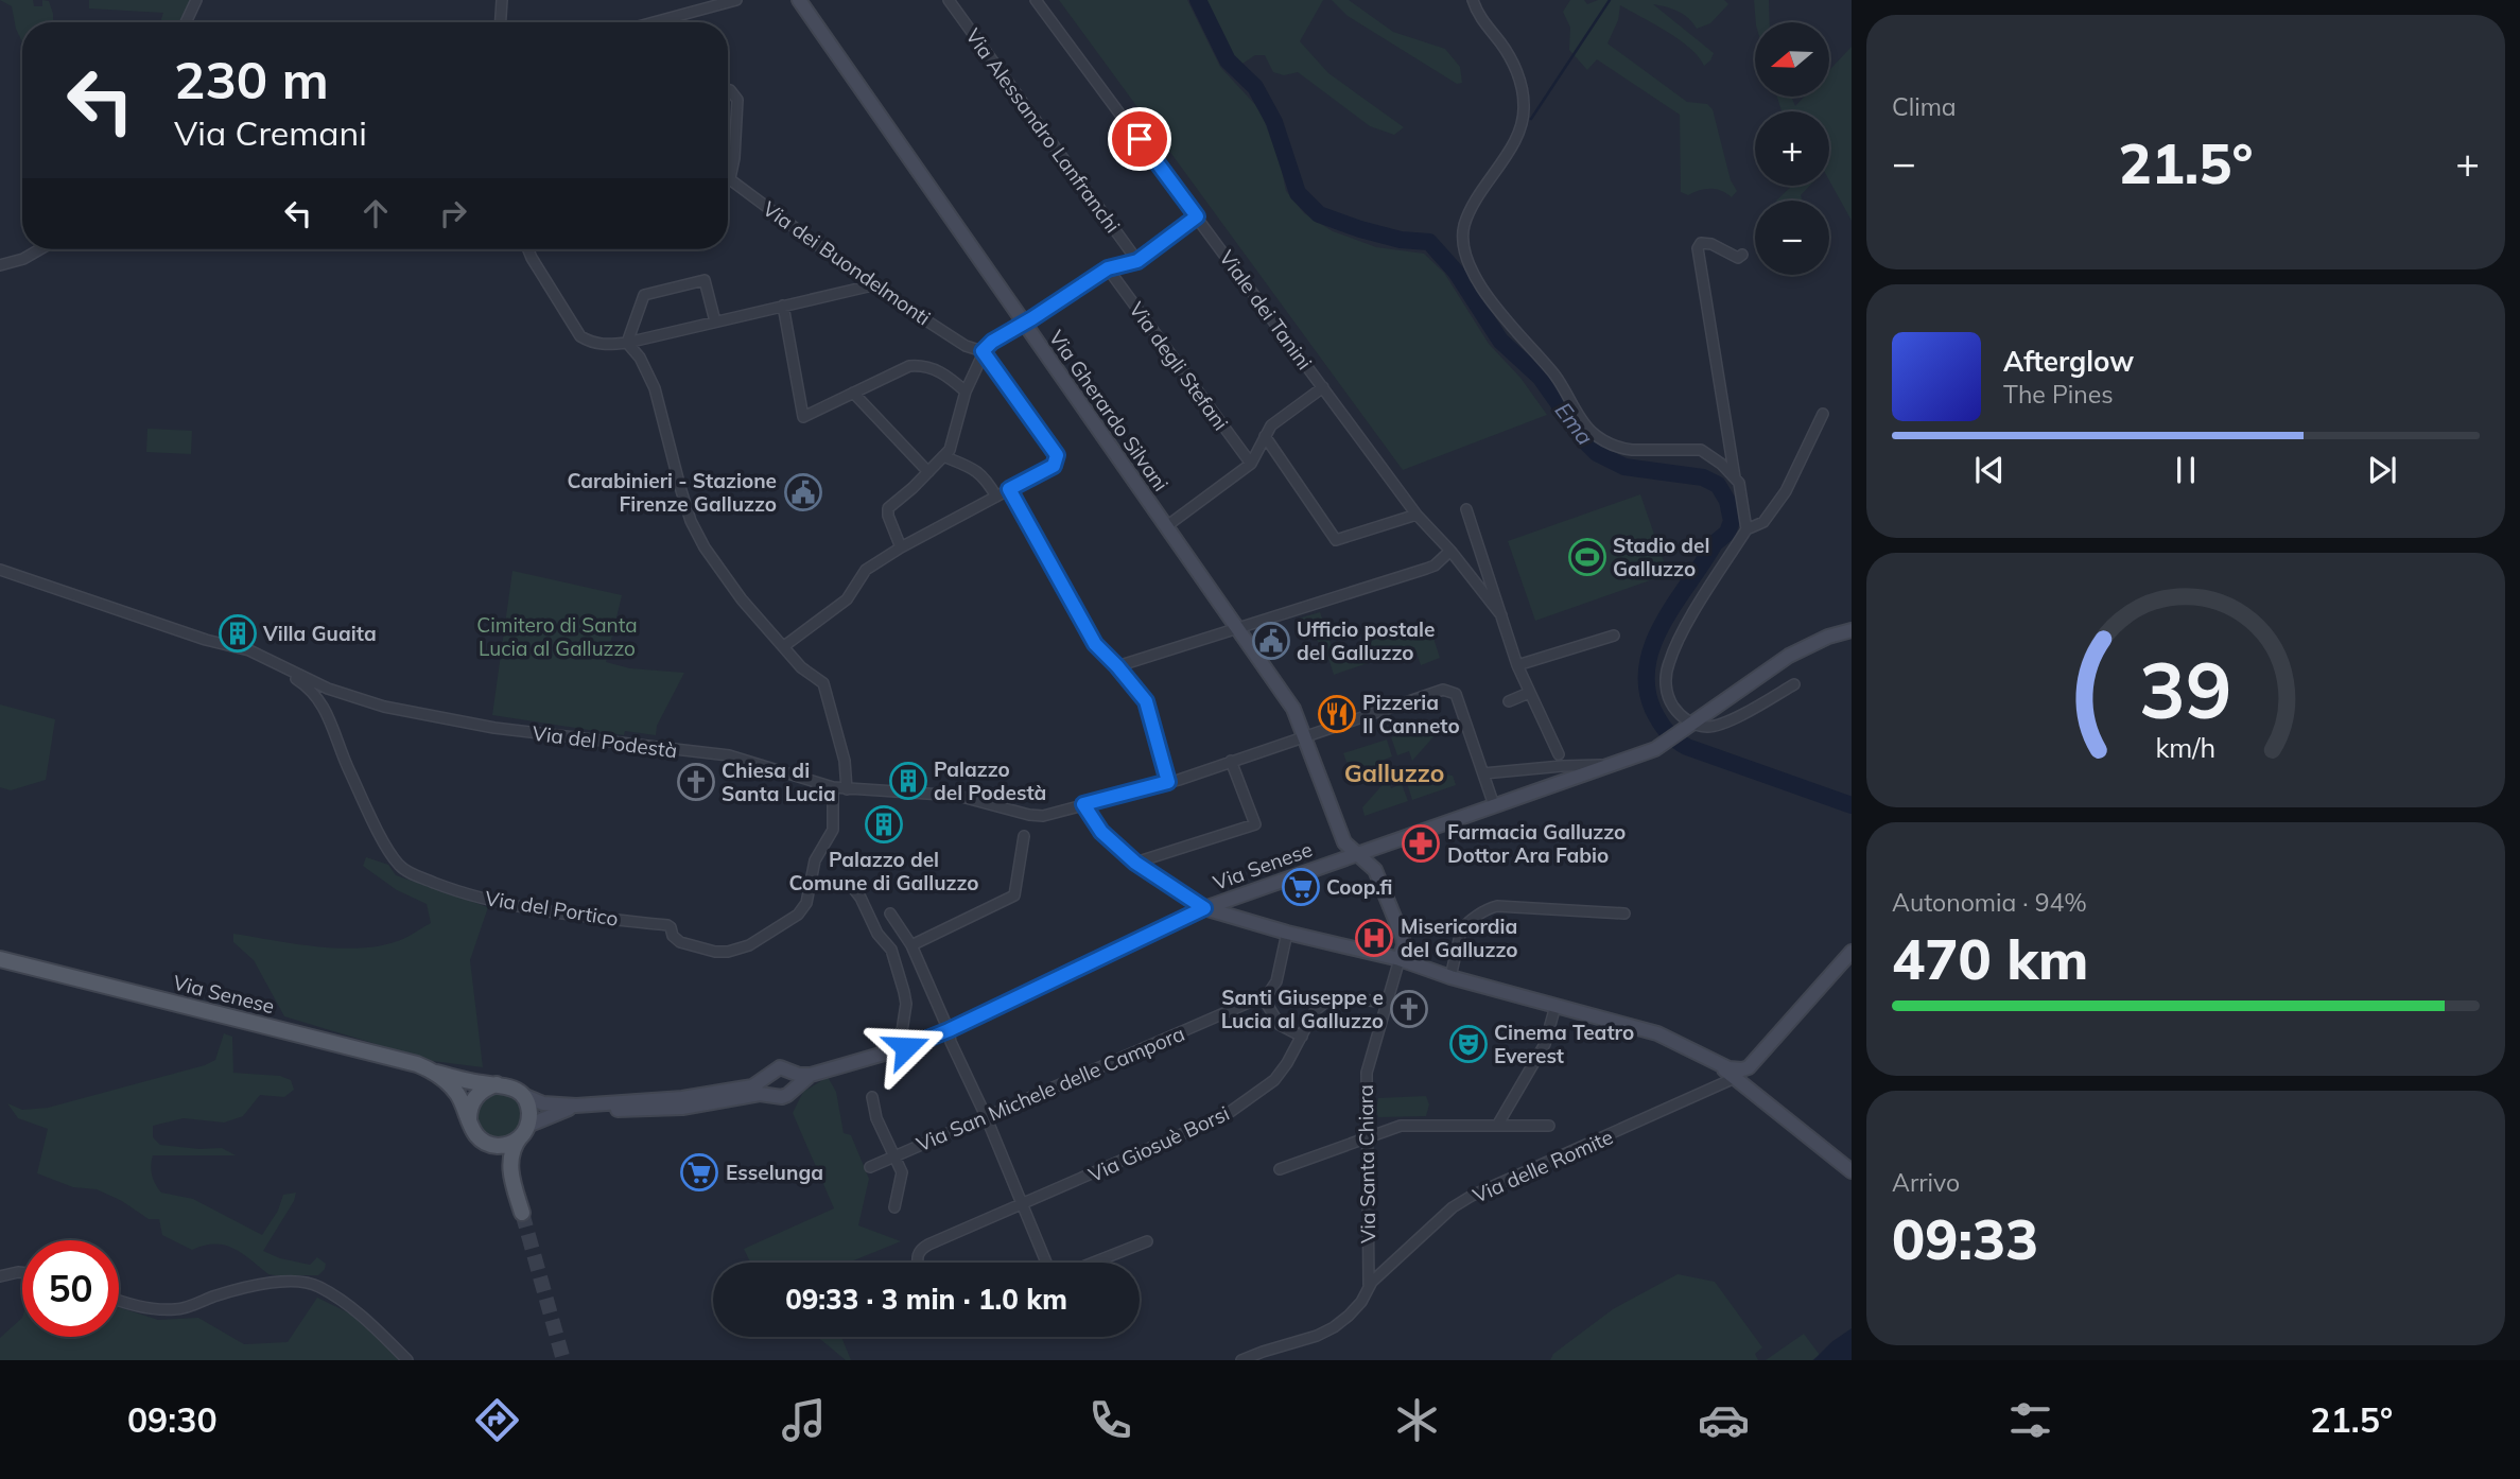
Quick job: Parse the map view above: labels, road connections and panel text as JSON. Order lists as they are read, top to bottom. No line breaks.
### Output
{"streets":{"main road":["Via Gherardo Silvani","Via Senese"],"street":["Via Alessandro Lanfranchi","Via dei Buondelmonti","Viale dei Tanini","Via degli Stefani","Via del Podestà","Via del Portico","Via San Michele delle Campora","Via Giosuè Borsi","Via Santa Chiara","Via delle Romite"]},"crossings":[["Via Gherardo Silvani","Via del Podestà"],["Via Gherardo Silvani","Via Senese"],["Via Gherardo Silvani","Via Santa Chiara"],["Via del Podestà","Via del Portico"],["Via Giosuè Borsi","Via Santa Chiara"],["Via Santa Chiara","Via delle Romite"]],"districts":["Galluzzo"],"water":["Ema"],"parks":["Cimitero di Santa Lucia al Galluzzo"],"places":{"public building":["Carabinieri - Stazione Firenze Galluzzo","Ufficio postale del Galluzzo"],"sports":["Stadio del Galluzzo"],"building":["Villa Guaita","Palazzo del Podestà","Palazzo del Comune di Galluzzo"],"restaurant":["Pizzeria Il Canneto"],"church":["Chiesa di Santa Lucia","Santi Giuseppe e Lucia al Galluzzo"],"pharmacy":["Farmacia Galluzzo Dottor Ara Fabio"],"supermarket":["Coop.fi","Esselunga"],"hospital":["Misericordia del Galluzzo"],"theatre":["Cinema Teatro Everest"]},"north":"left","page":{"tile":["Clima",["Autonomia · 94%","470 km"],["Arrivo","09:33"]],"map_buttons":["+","−"],"turn":["230 m","Via Cremani"],"heat":["−","21.5°","+"],"song":["Afterglow","The Pines"],"limit":"50","trip":"09:33 · 3 min · 1.0 km","tabs":["09:30","21.5°"],"gauge":["39","km/h"]}}
